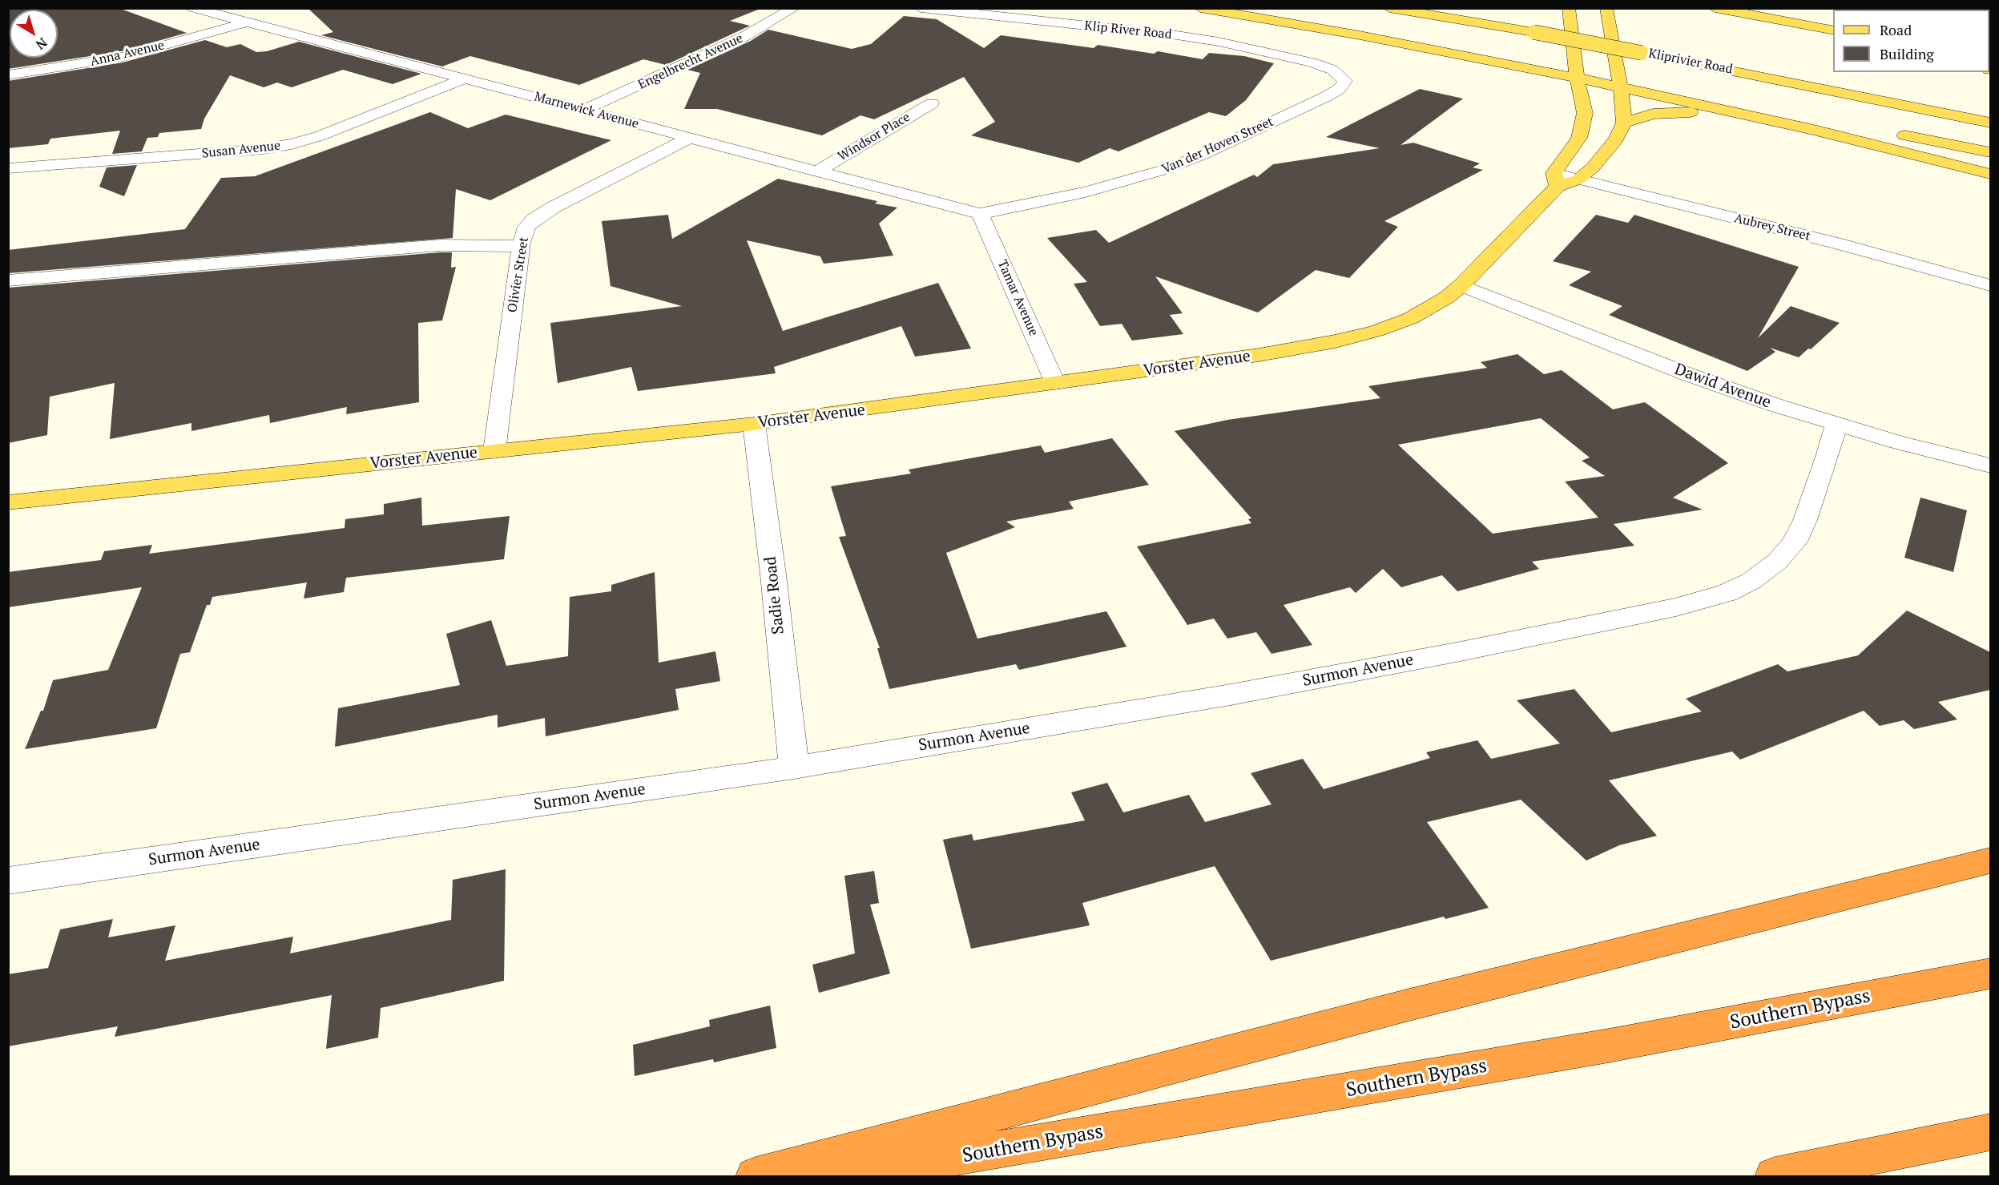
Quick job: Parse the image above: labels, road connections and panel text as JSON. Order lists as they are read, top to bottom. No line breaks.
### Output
{"streets":{"highway":["Southern Bypass"],"main road":["Kliprivier Road","Vorster Avenue"],"street":["Klip River Road","Anna Avenue","Engelbrecht Avenue","Marnewick Avenue","Windsor Place","Van der Hoven Street","Susan Avenue","Aubrey Street","Olivier Street","Tamar Avenue","Dawid Avenue","Sadie Road","Surmon Avenue"]},"crossings":[["Klip River Road","Van der Hoven Street"],["Anna Avenue","Marnewick Avenue"],["Engelbrecht Avenue","Marnewick Avenue"],["Marnewick Avenue","Windsor Place"],["Marnewick Avenue","Van der Hoven Street"],["Marnewick Avenue","Susan Avenue"],["Marnewick Avenue","Olivier Street"],["Marnewick Avenue","Tamar Avenue"],["Van der Hoven Street","Tamar Avenue"],["Aubrey Street","Vorster Avenue"],["Olivier Street","Vorster Avenue"],["Tamar Avenue","Vorster Avenue"],["Vorster Avenue","Dawid Avenue"],["Vorster Avenue","Sadie Road"],["Dawid Avenue","Surmon Avenue"],["Sadie Road","Surmon Avenue"]],"legend":["Road","Building"],"north":"bottom right"}
